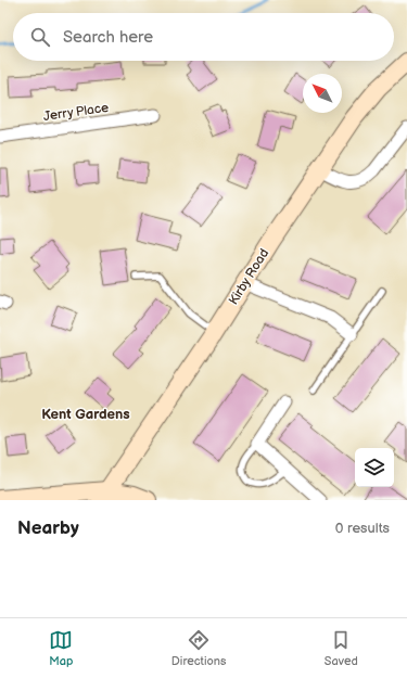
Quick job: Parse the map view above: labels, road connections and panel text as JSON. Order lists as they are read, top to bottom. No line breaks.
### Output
{"streets":{"main road":["Kirby Road"],"street":["Jerry Place"]},"districts":["Kent Gardens"],"north":"top left","page":{"search":"Search here","heading":["Nearby","0 results"],"nav":["Map","Directions","Saved"]}}
